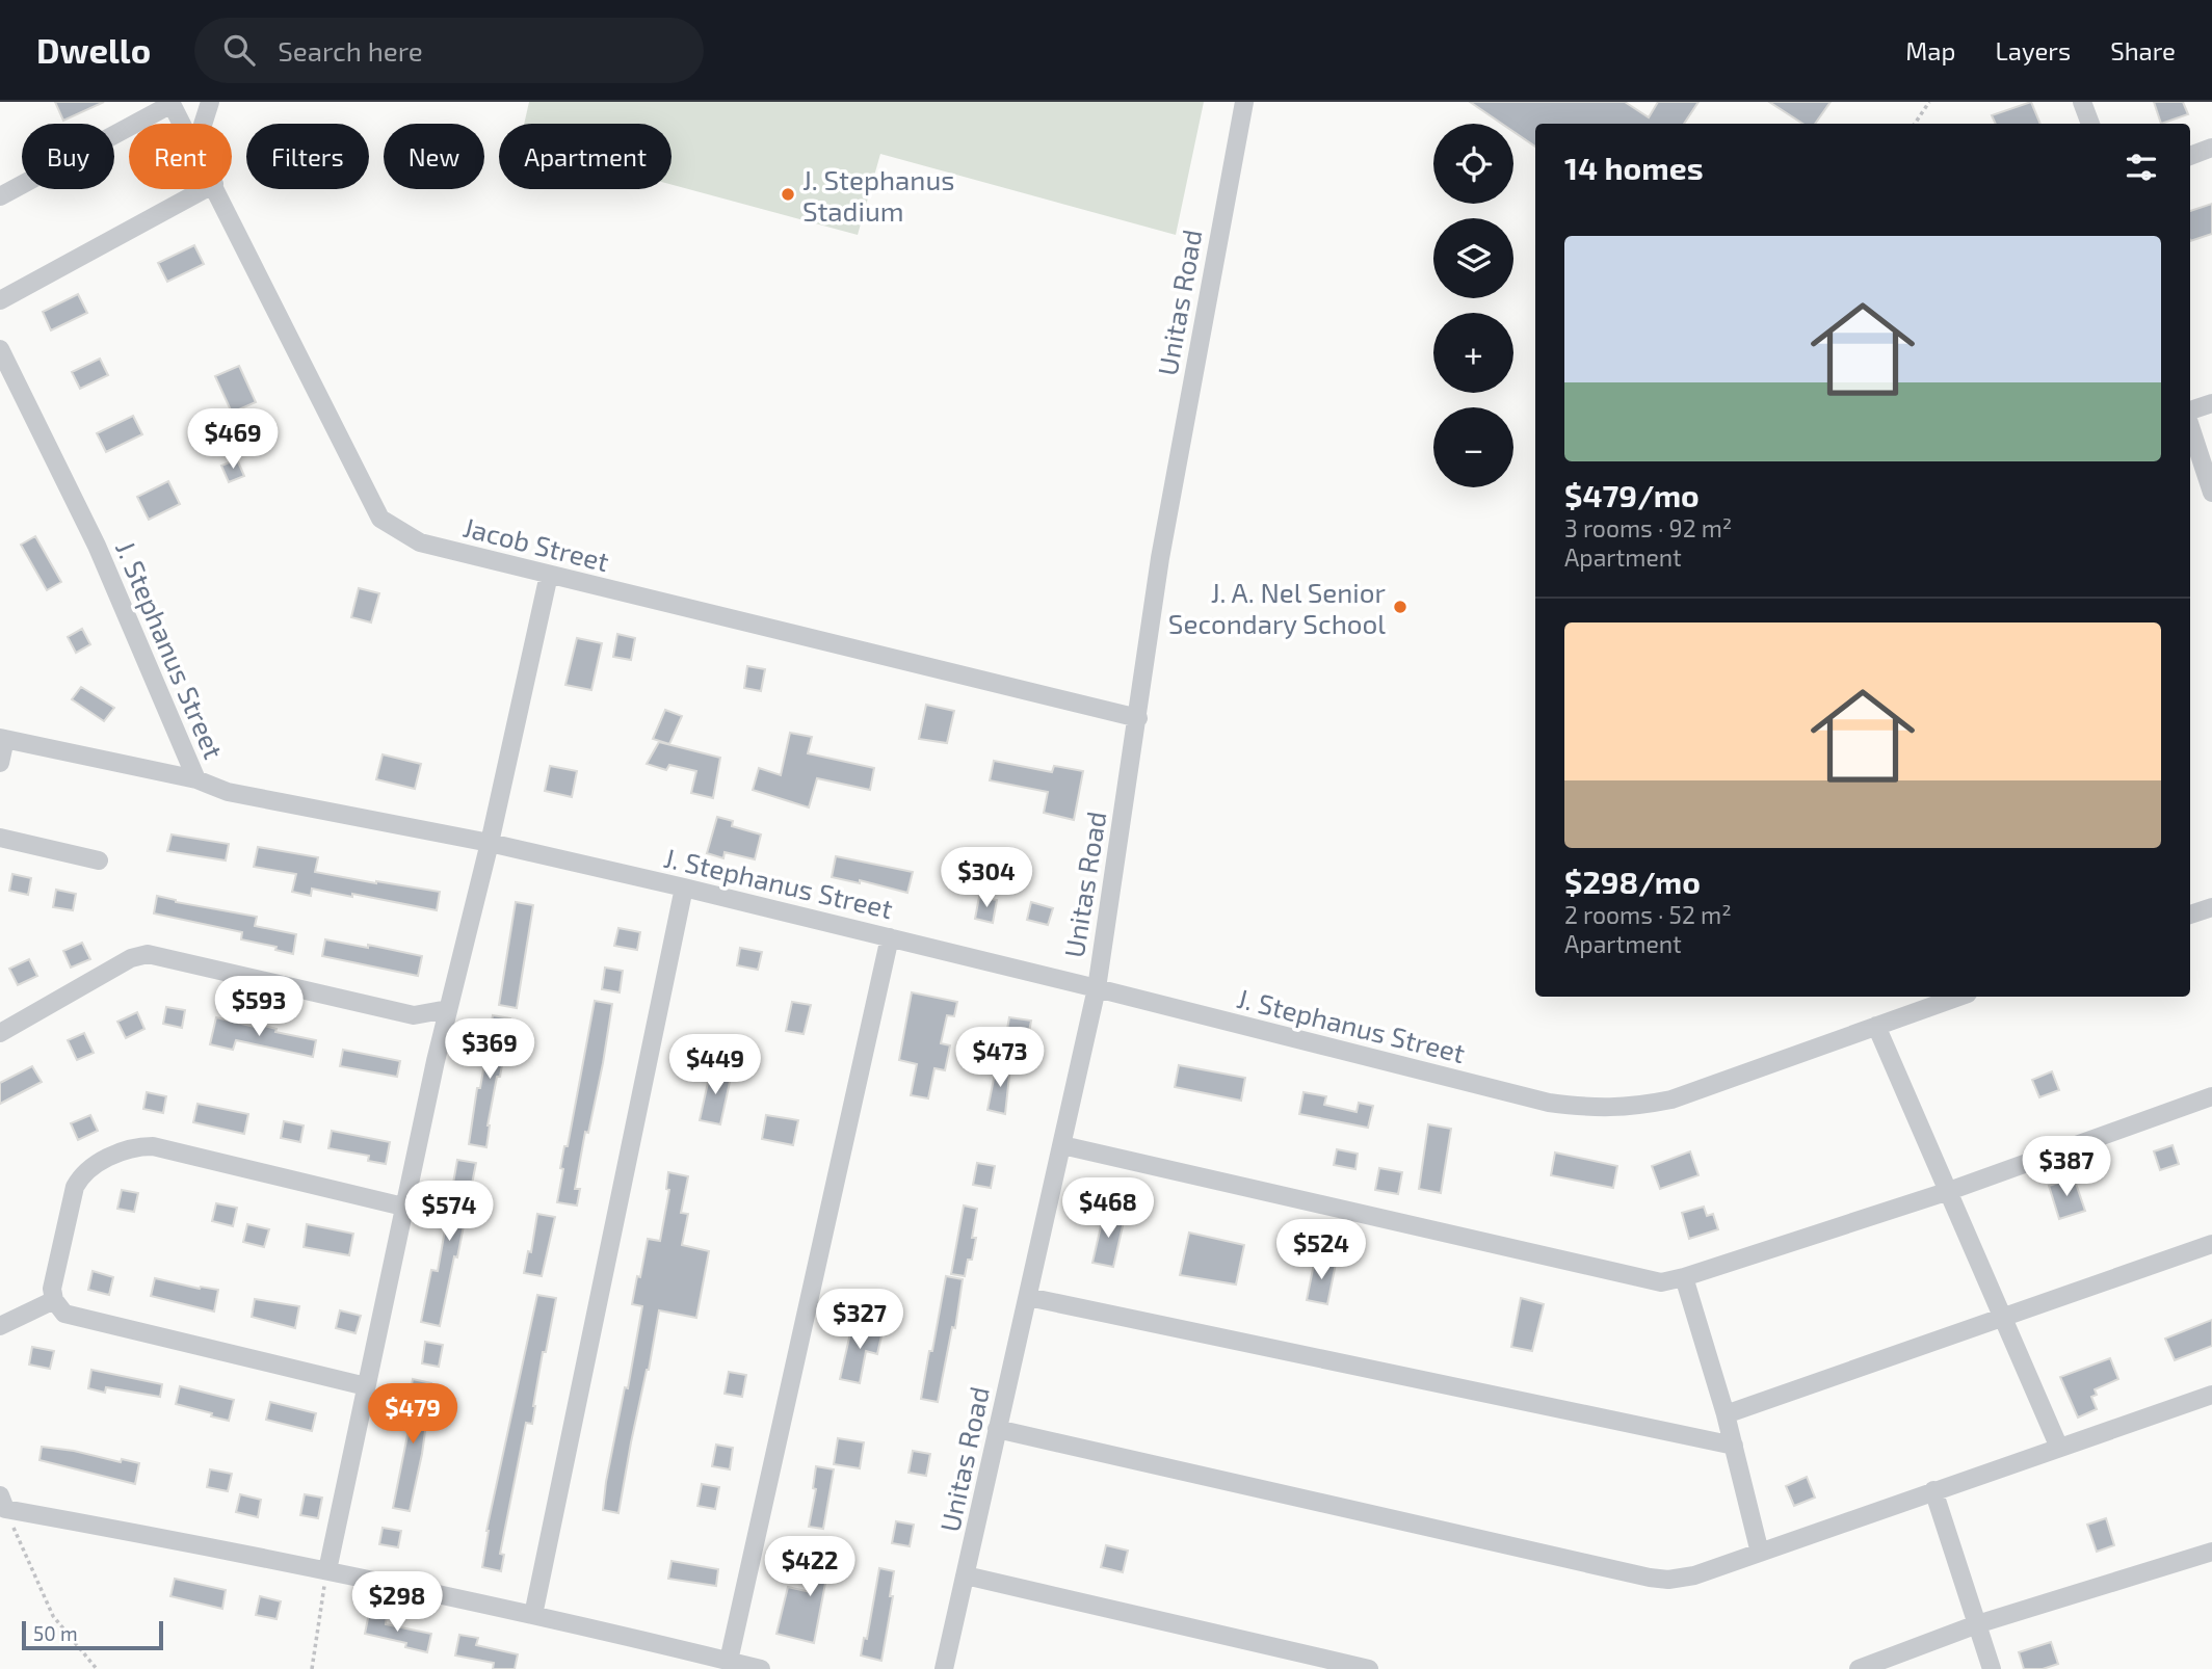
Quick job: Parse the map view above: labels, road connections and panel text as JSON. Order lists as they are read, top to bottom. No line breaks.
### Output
{"streets":{"street":["Unitas Road","Jacob Street","J. Stephanus Street"]},"crossings":[["Unitas Road","Jacob Street"],["Unitas Road","J. Stephanus Street"]],"places":["J. Stephanus Stadium","J. A. Nel Senior Secondary School"],"scale_bar":"50 m","page":{"header":"Dwello","search":"Search here","nav":["Map","Layers","Share"],"map_buttons":["+","−"],"chip":["Buy","Rent","Filters","New","Apartment"],"heading":"14 homes","list":[{"name":"$479/mo","note":"3 rooms · 92 m² · Apartment"},{"name":"$298/mo","note":"2 rooms · 52 m² · Apartment"}],"price":["$469","$304","$593","$369","$473","$449","$387","$468","$574","$524","$327","$479","$422","$298"],"scale":"50 m"}}
